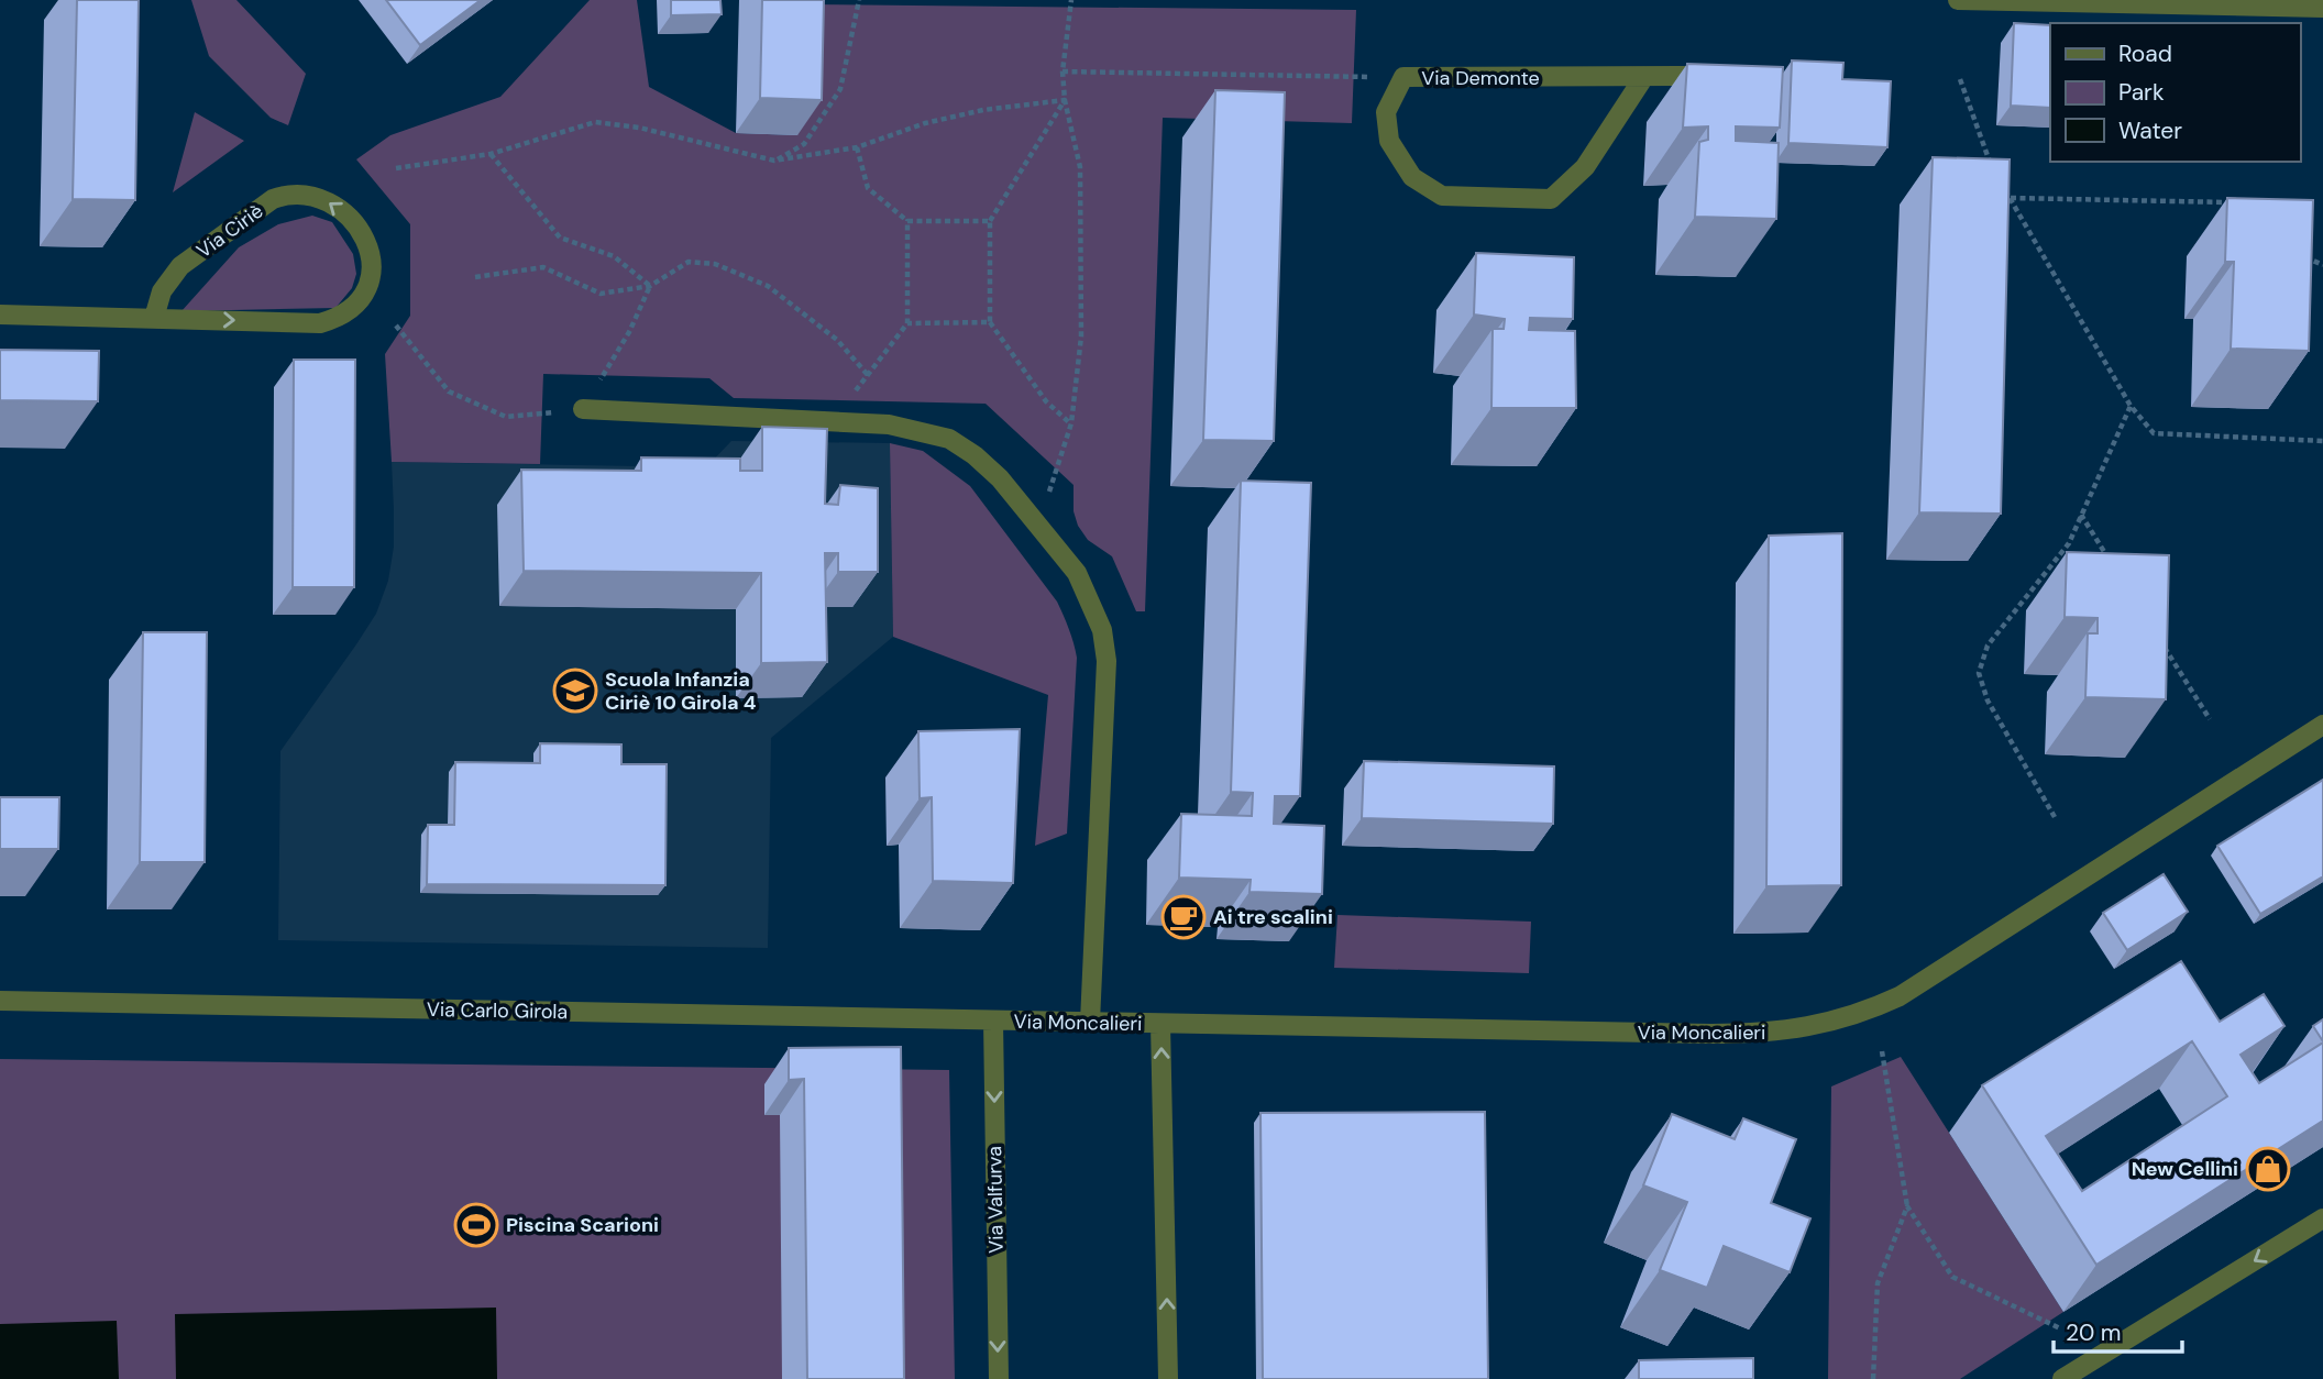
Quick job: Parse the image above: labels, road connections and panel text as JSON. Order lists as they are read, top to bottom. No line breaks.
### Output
{"streets":{"street":["Via Demonte","Via Ciriè","Via Carlo Girola","Via Moncalieri","Via Valfurva"]},"crossings":[["Via Carlo Girola","Via Moncalieri"],["Via Carlo Girola","Via Valfurva"],["Via Moncalieri","Via Valfurva"]],"places":{"school or university":["Scuola Infanzia Ciriè 10 Girola 4"],"cafe":["Ai tre scalini"],"shop":["New Cellini"],"sports":["Piscina Scarioni"]},"legend":["Road","Park","Water"],"scale_bar":"20 m"}
